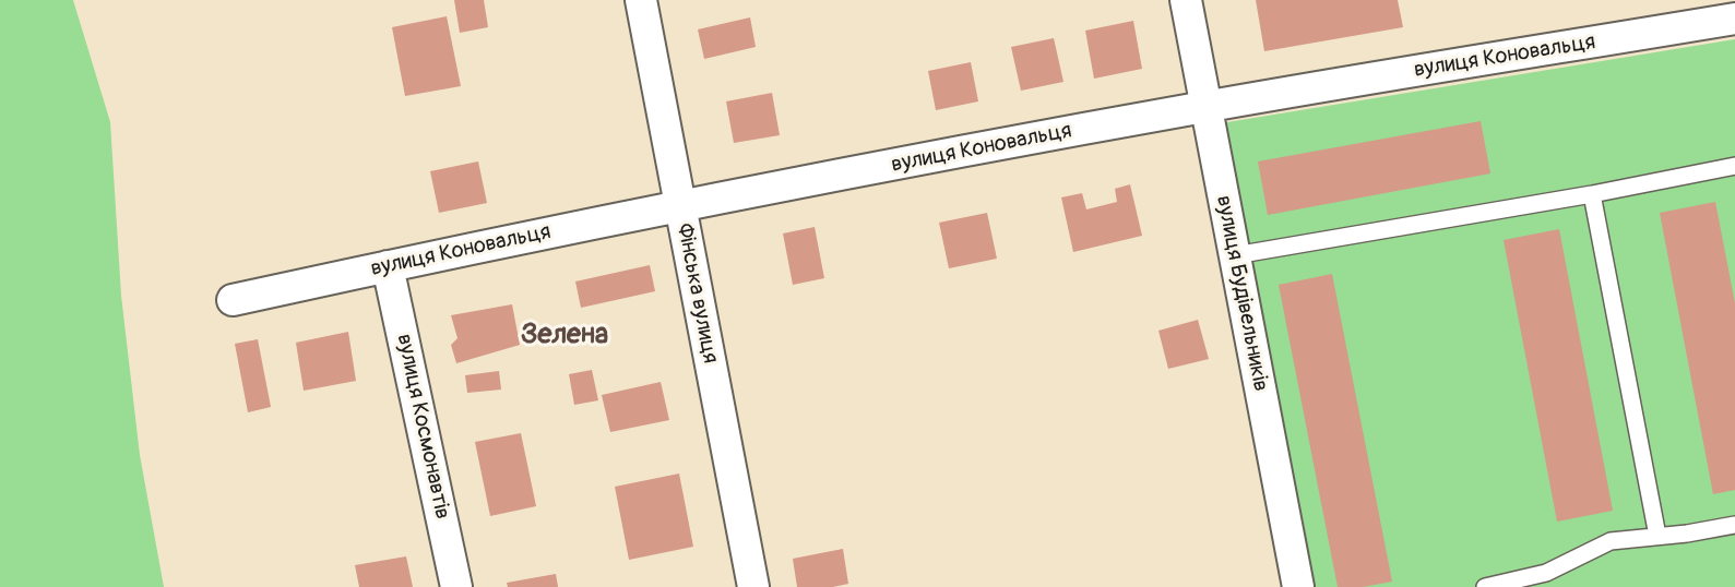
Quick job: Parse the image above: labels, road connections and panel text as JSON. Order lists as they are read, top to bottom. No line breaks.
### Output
{"streets":{"street":["вулиця Коновальця","Фінська вулиця","вулиця Будівельників","вулиця Космонавтів"]},"crossings":[["вулиця Коновальця","Фінська вулиця"],["вулиця Коновальця","вулиця Будівельників"],["вулиця Коновальця","вулиця Космонавтів"]],"districts":["Зелена"]}
